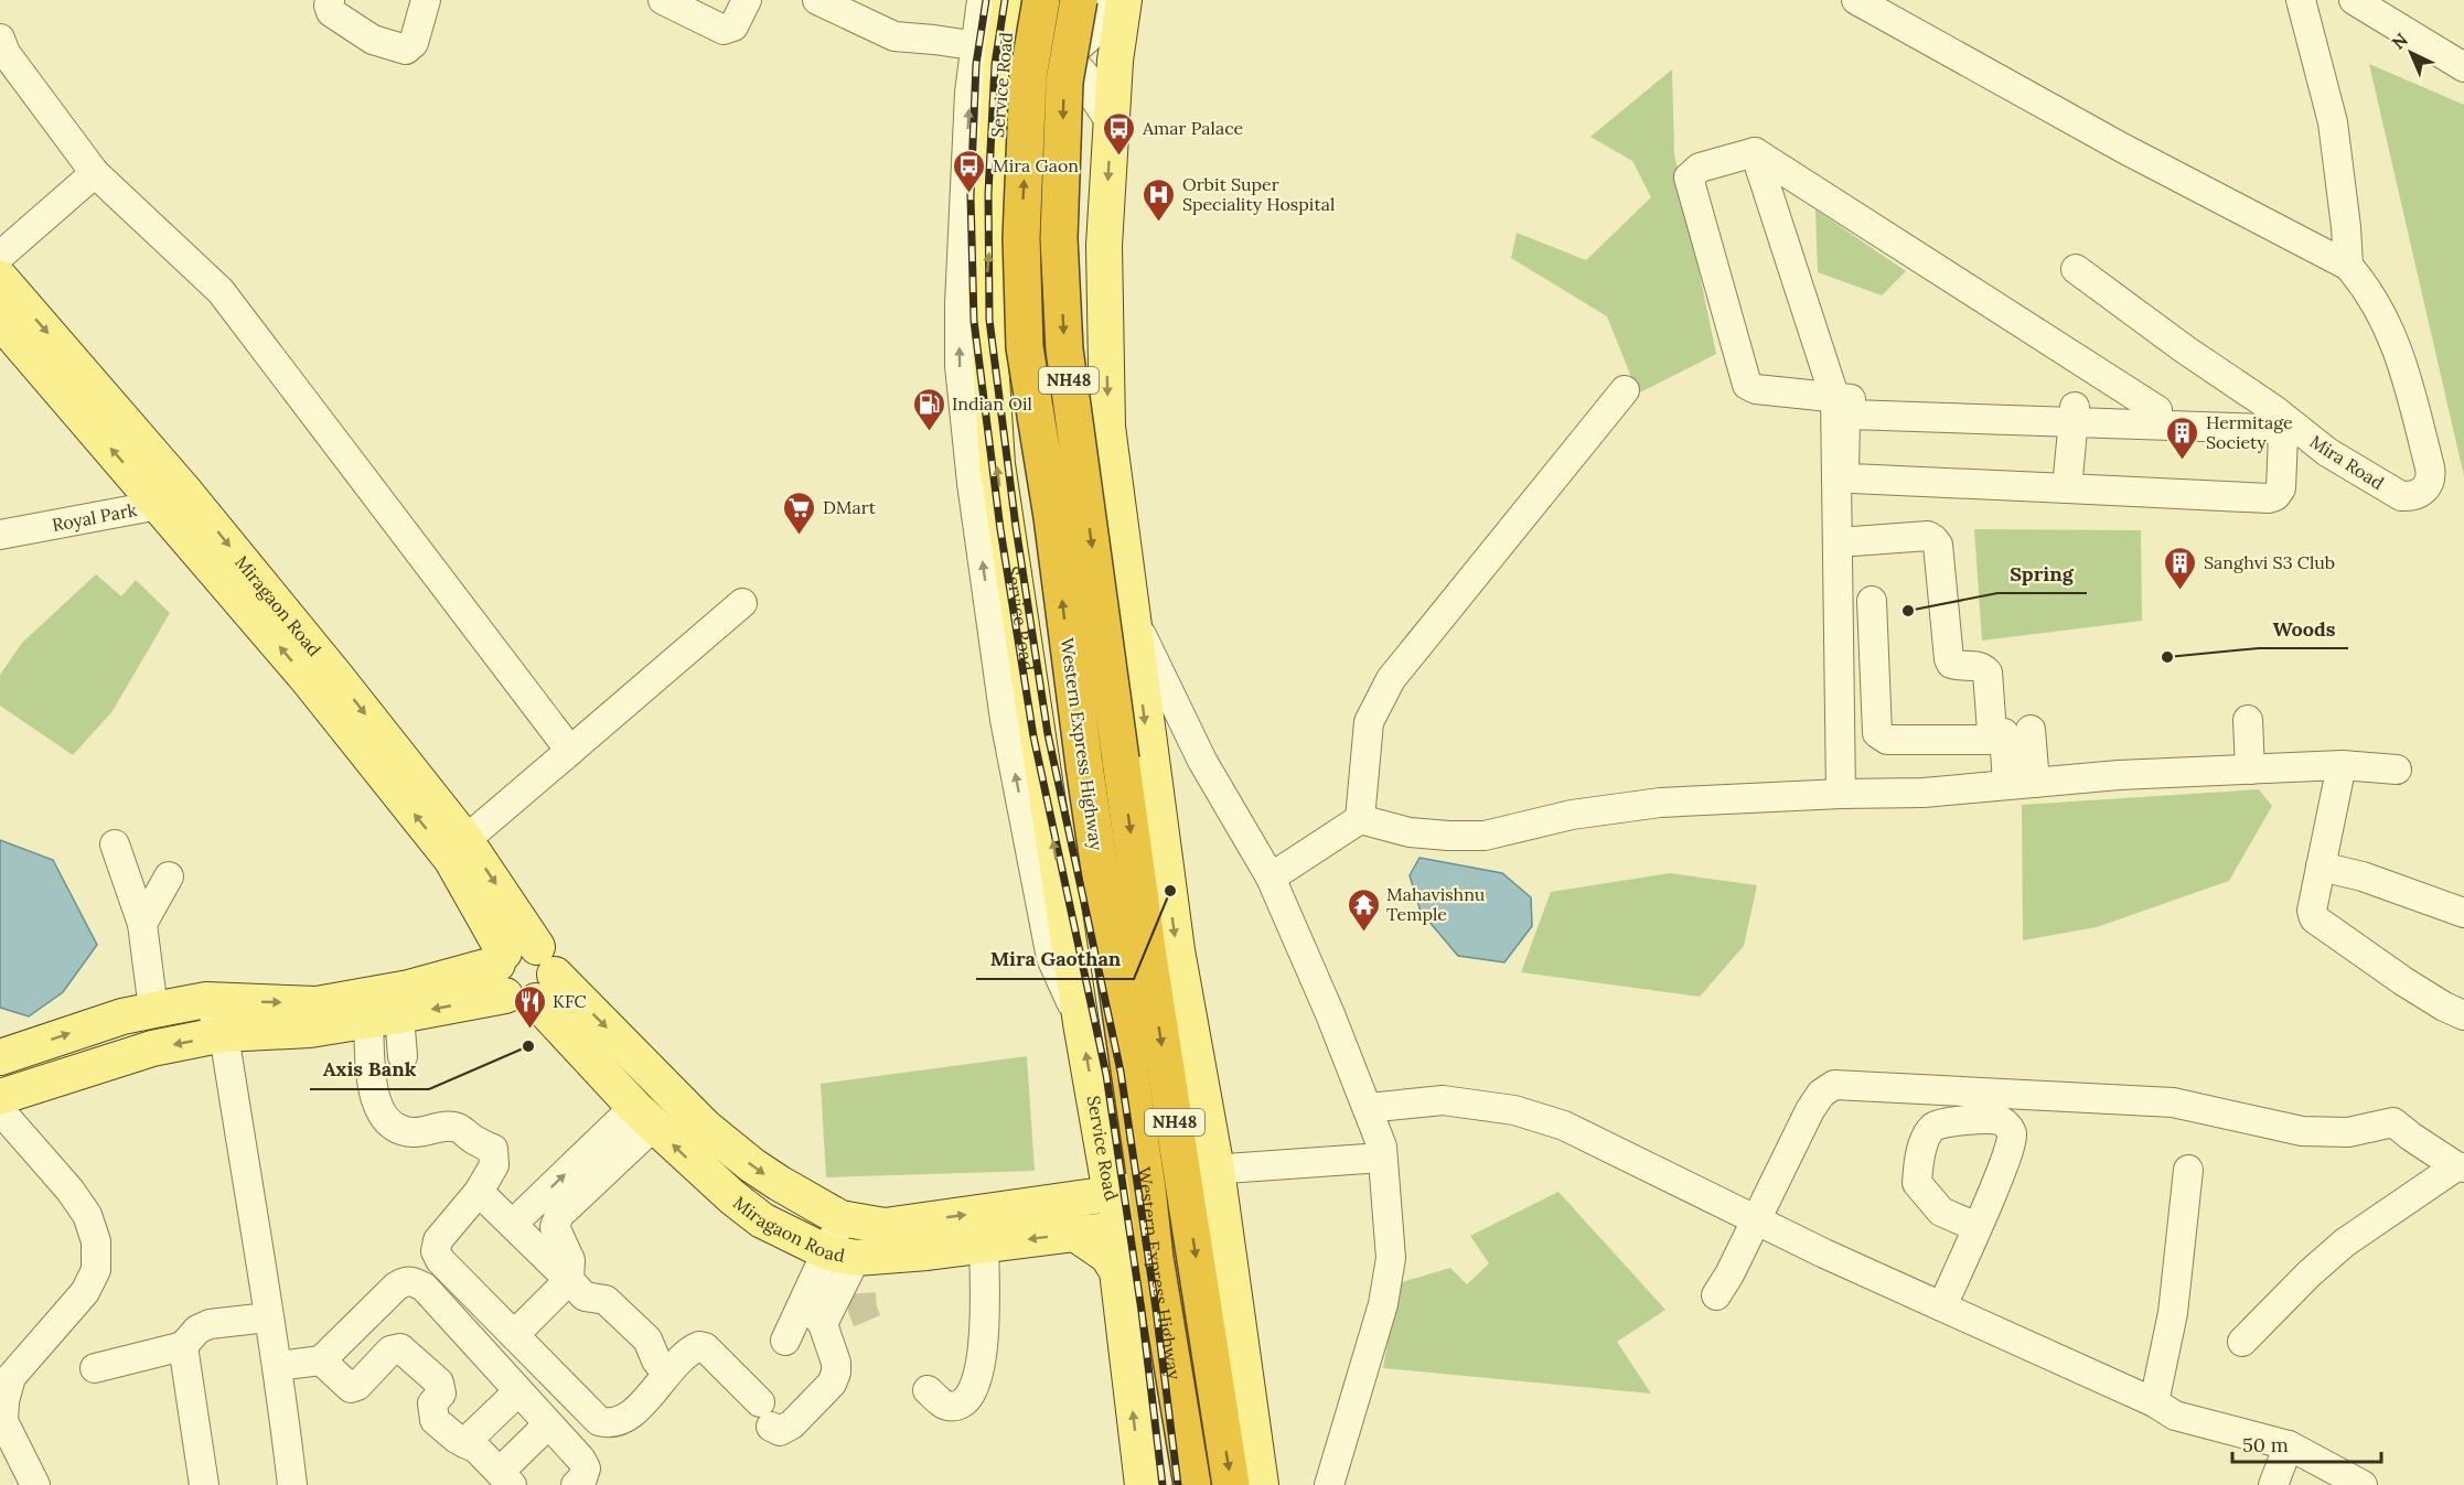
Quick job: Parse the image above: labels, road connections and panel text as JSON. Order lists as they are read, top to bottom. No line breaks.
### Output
{"streets":{"highway":["NH48","Western Express Highway"],"main road":["Service Road","Miragaon Road"],"street":["Mira Road","Royal Park"]},"crossings":[["Service Road","Miragaon Road"],["Royal Park","Miragaon Road"],["Miragaon Road","Western Express Highway"]],"places":{"bus stop":["Amar Palace","Mira Gaon"],"hospital":["Orbit Super Speciality Hospital"],"fuel station":["Indian Oil"],"building":["Hermitage Society","Sanghvi S3 Club"],"supermarket":["DMart"],"other":["Spring","Woods","Mira Gaothan","Axis Bank"],"temple":["Mahavishnu Temple"],"restaurant":["KFC"]},"scale_bar":"50 m","north":"top left"}
